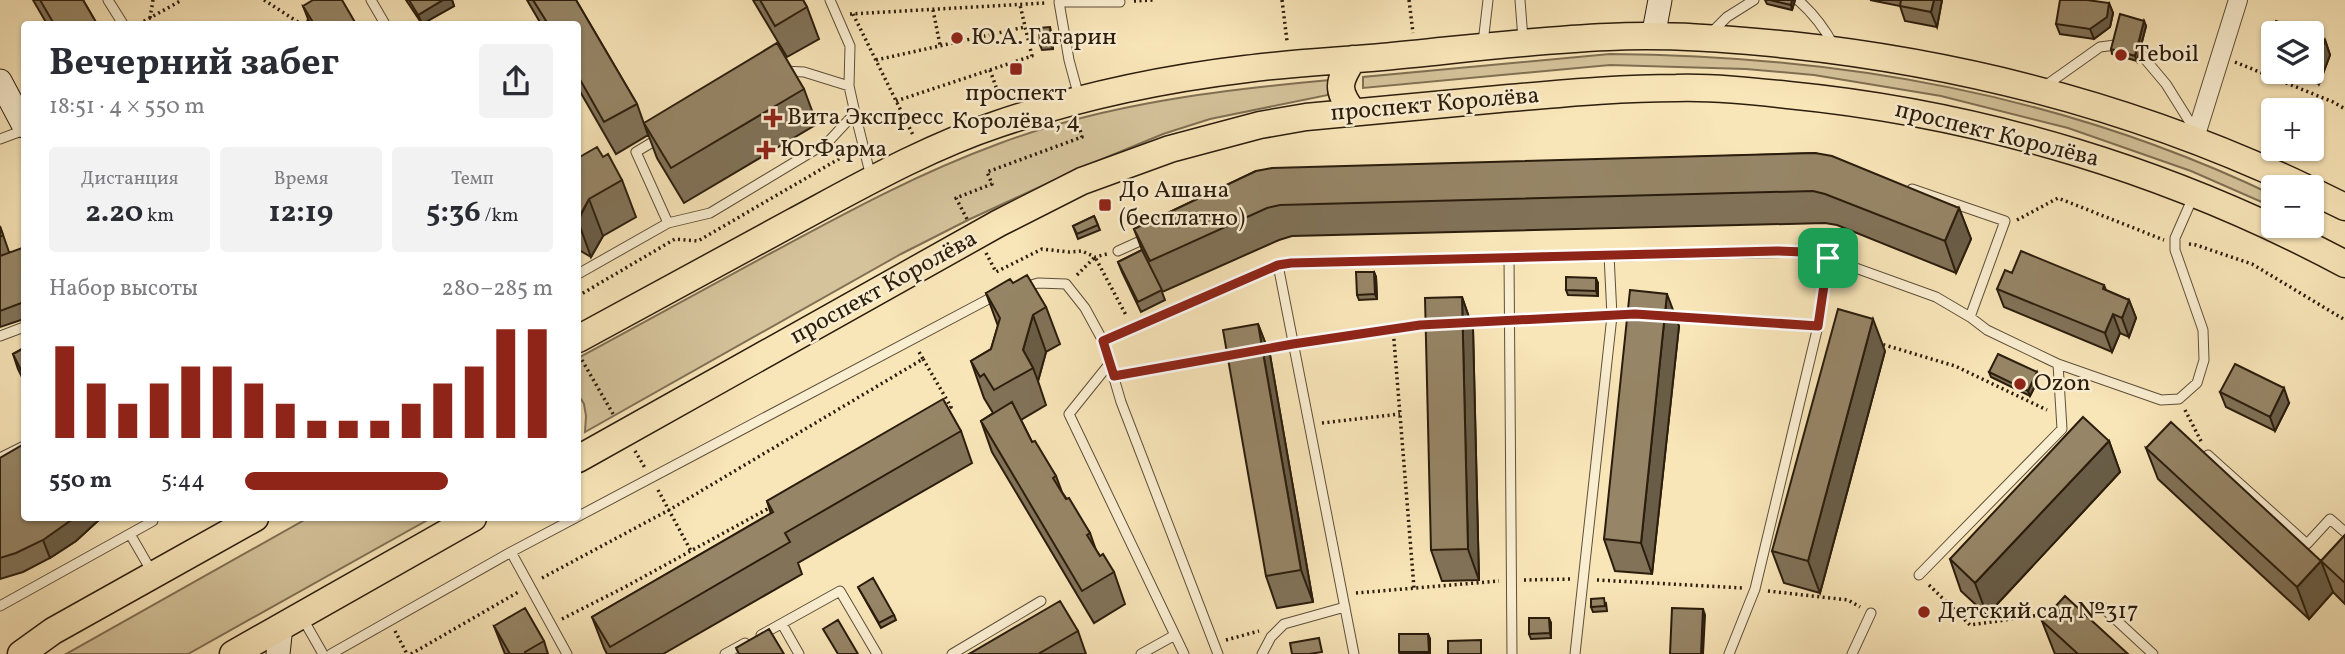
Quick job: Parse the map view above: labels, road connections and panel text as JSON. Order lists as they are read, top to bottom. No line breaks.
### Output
{"streets":{"main road":["проспект Королёва"]},"places":{"other":["Ю.А. Гагарин","Teboil","Ozon","Детский сад №317"],"transit":["проспект Королёва, 4","До Ашана (бесплатно)"],"health":["Вита Экспресс","ЮгФарма"]},"page":{"map_buttons":["+","−"],"heading":["Вечерний забег","18:51 · 4 × 550 m"],"stats":[["Дистанция","2.20 km"],["Время","12:19"],["Темп","5:36 /km"]],"chart":["Набор высоты","280–285 m"],"list":[{"name":"550 m","note":"5:44"}]}}
